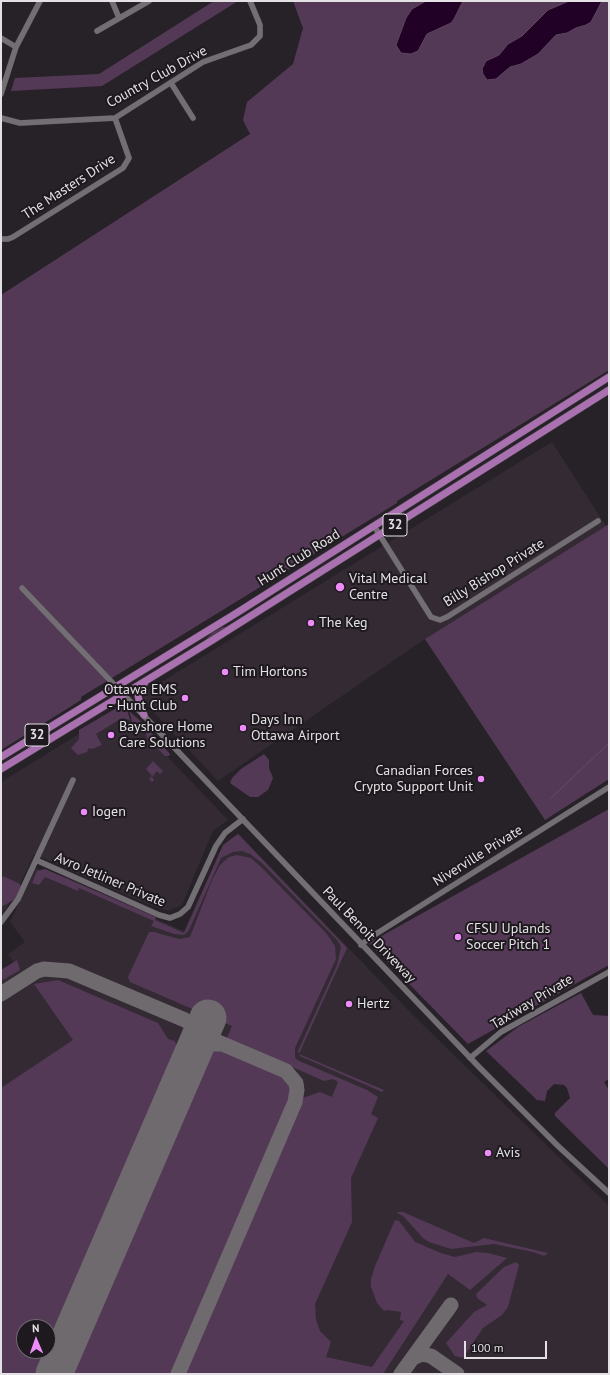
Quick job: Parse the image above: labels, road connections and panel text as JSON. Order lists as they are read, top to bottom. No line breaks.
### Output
{"streets":{"main road":["32","Hunt Club Road"],"street":["Country Club Drive","The Masters Drive","Billy Bishop Private","Niverville Private","Avro Jetliner Private","Paul Benoit Driveway","Taxiway Private"]},"crossings":[["Country Club Drive","The Masters Drive"],["Hunt Club Road","Billy Bishop Private"],["Hunt Club Road","Paul Benoit Driveway"],["Niverville Private","Paul Benoit Driveway"],["Avro Jetliner Private","Paul Benoit Driveway"],["Paul Benoit Driveway","Taxiway Private"]],"places":["Vital Medical Centre","The Keg","Tim Hortons","Ottawa EMS - Hunt Club","Days Inn Ottawa Airport","Bayshore Home Care Solutions","Canadian Forces Crypto Support Unit","Iogen","CFSU Uplands Soccer Pitch 1","Hertz","Avis"],"scale_bar":"100 m","north":"top"}
